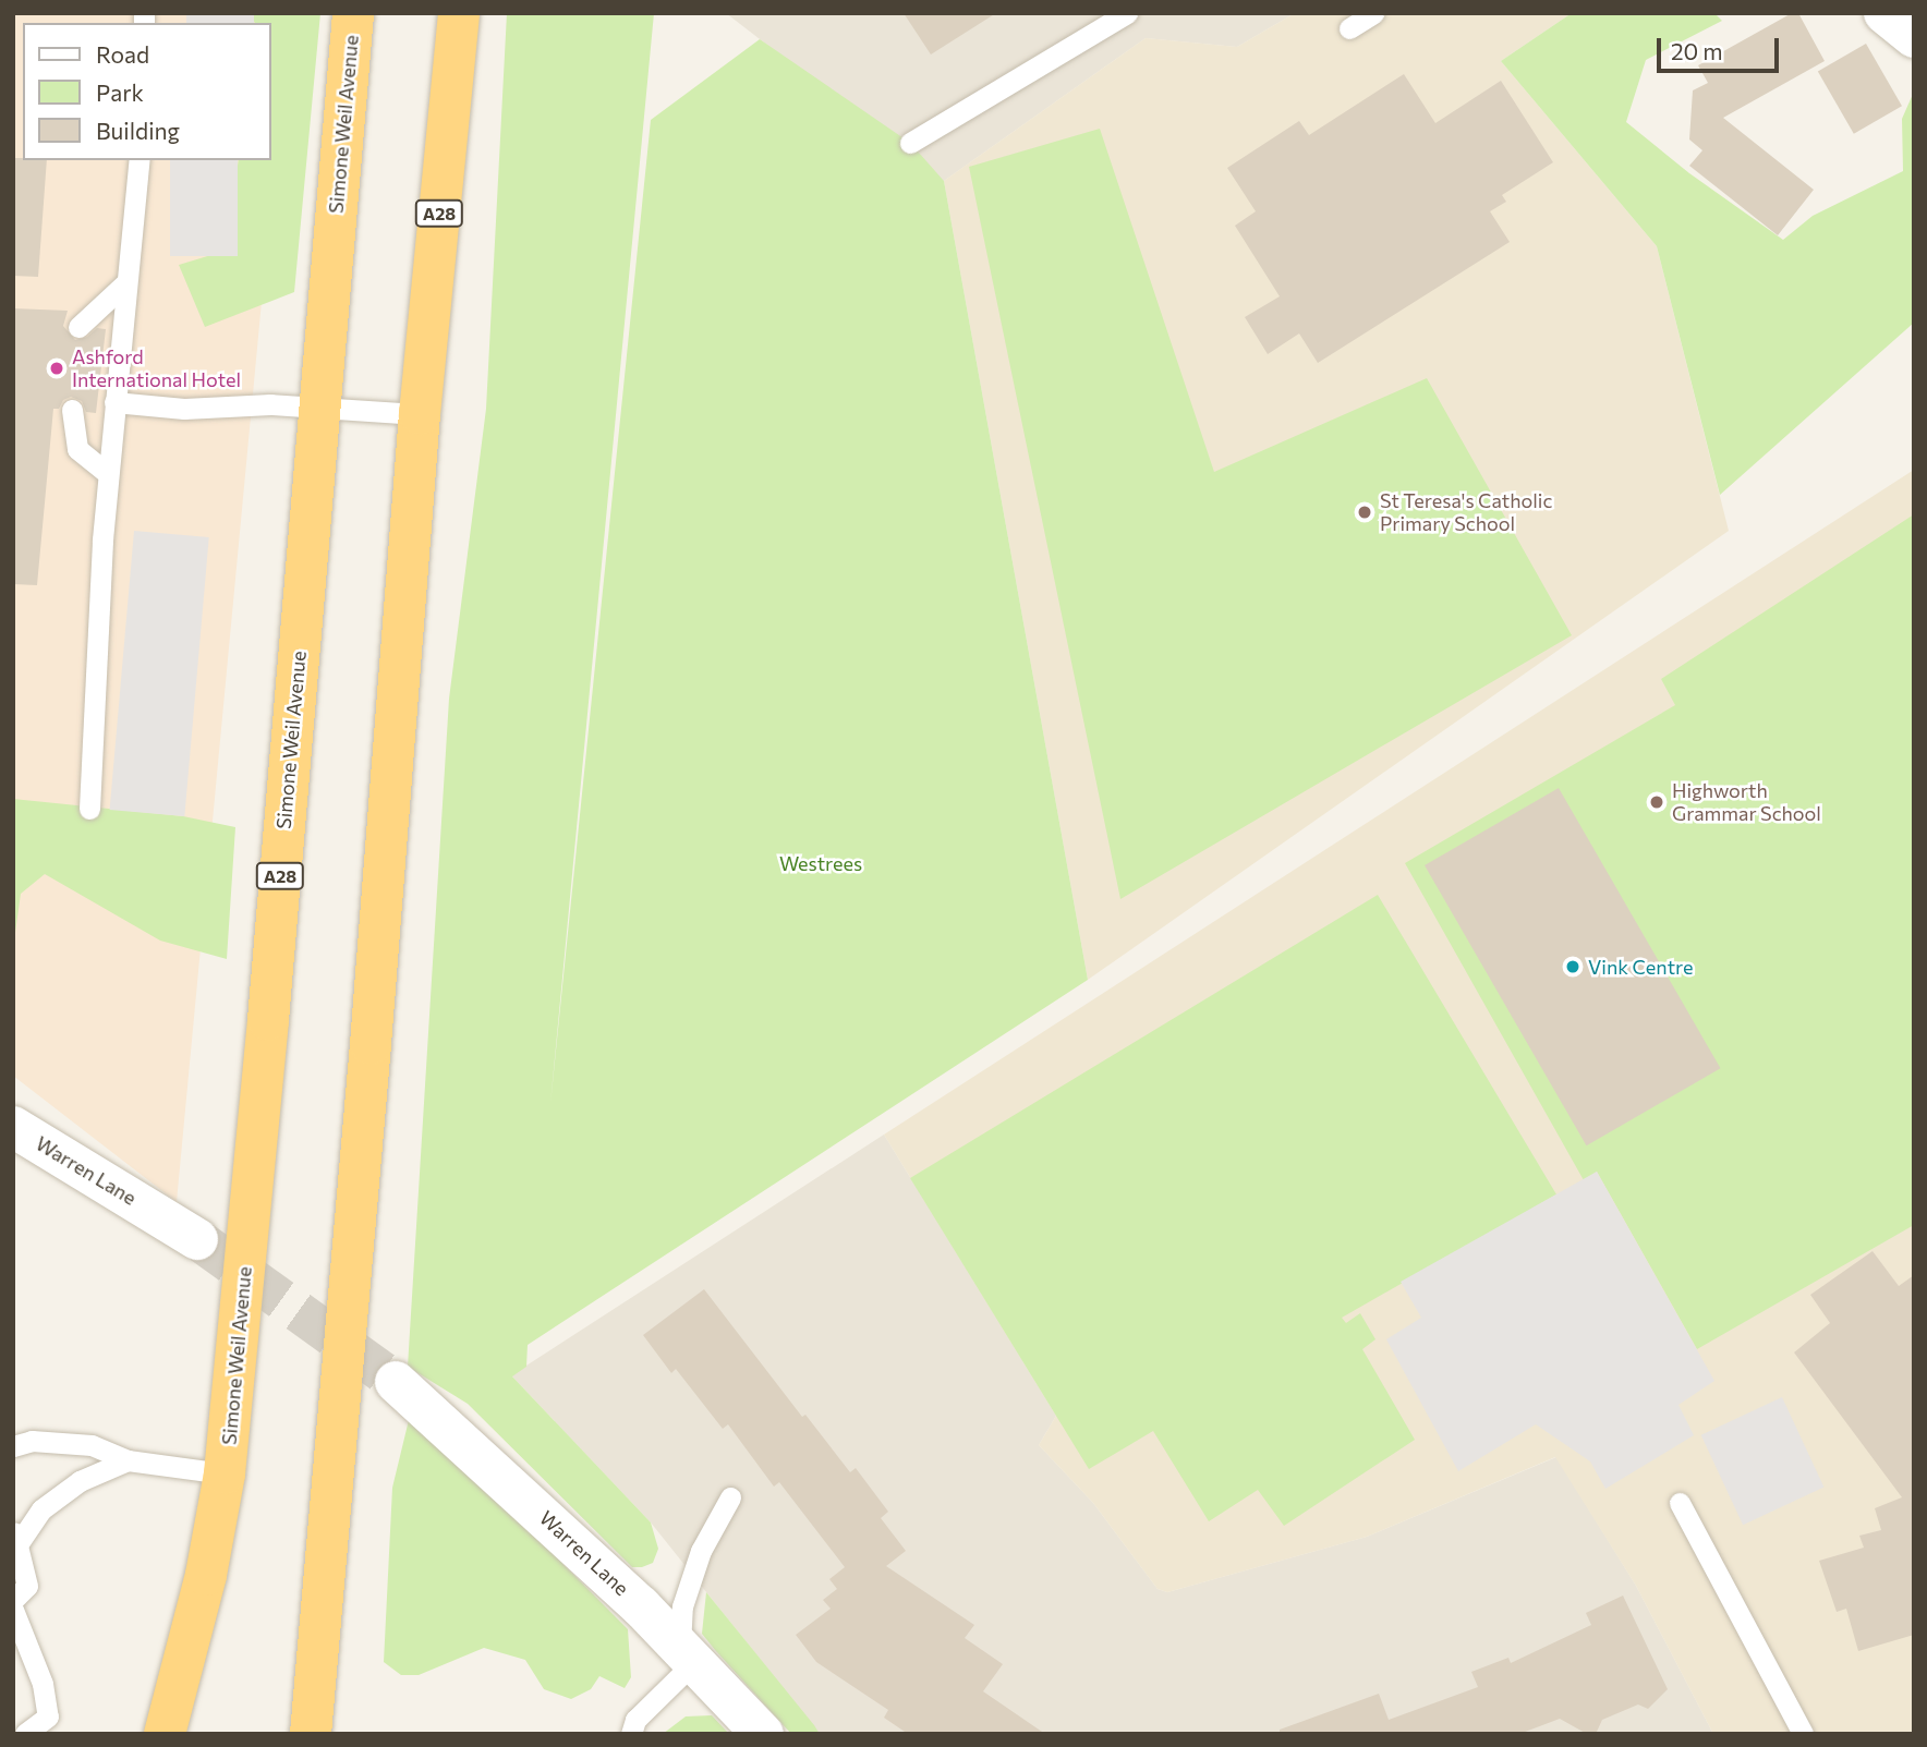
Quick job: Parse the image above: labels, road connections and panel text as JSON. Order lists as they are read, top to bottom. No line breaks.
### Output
{"streets":{"highway":["Simone Weil Avenue","A28"],"street":["Warren Lane"]},"parks":["Westrees"],"places":["Ashford International Hotel","St Teresa's Catholic Primary School","Highworth Grammar School","Vink Centre"],"legend":["Road","Park","Building"],"scale_bar":"20 m"}
